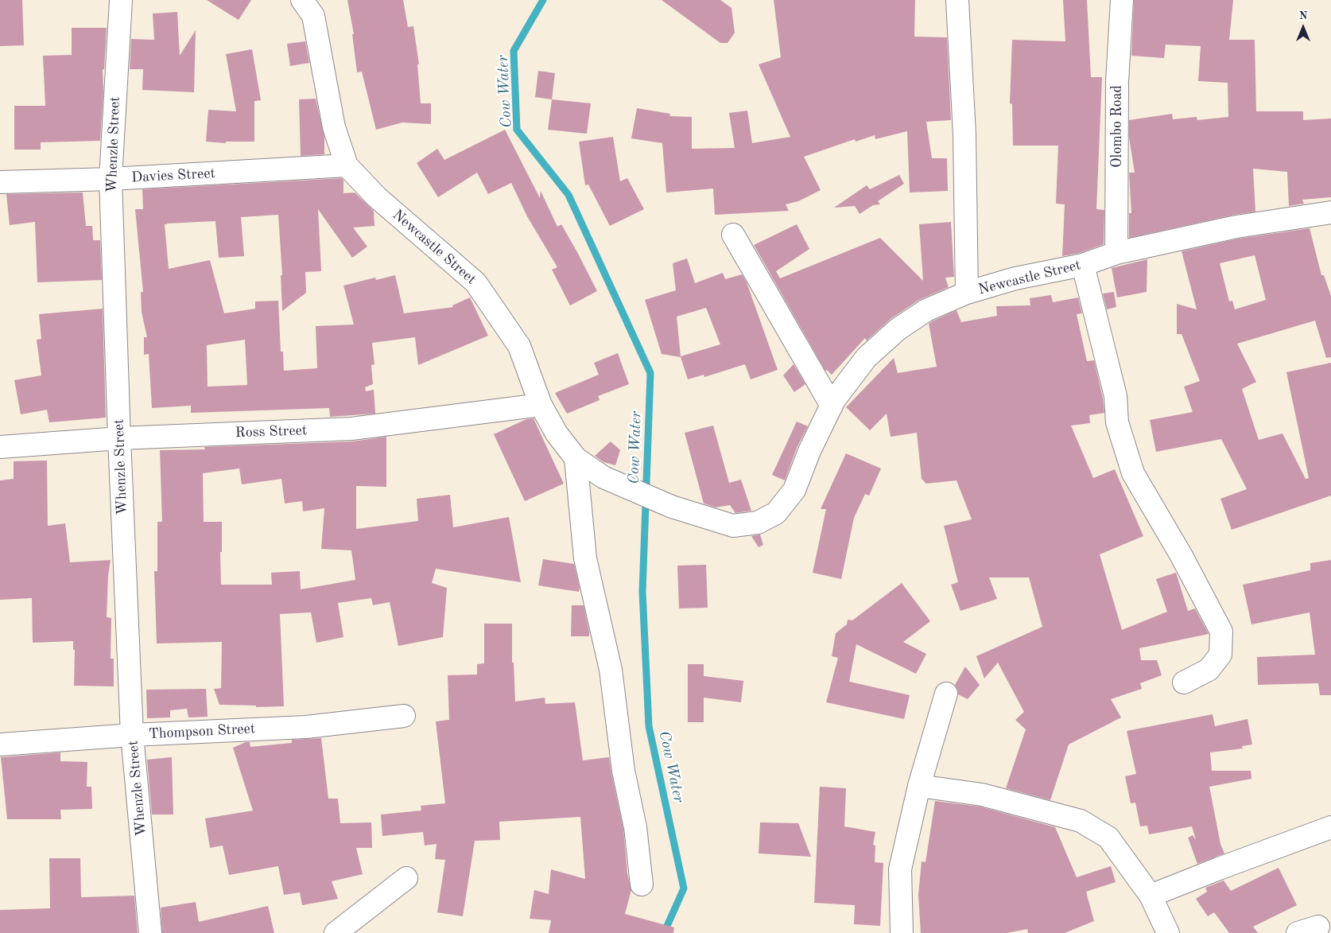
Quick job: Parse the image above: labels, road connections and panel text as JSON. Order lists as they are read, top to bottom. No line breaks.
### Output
{"streets":{"street":["Olombo Road","Whenzle Street","Davies Street","Newcastle Street","Ross Street","Thompson Street"]},"crossings":[["Olombo Road","Newcastle Street"],["Whenzle Street","Davies Street"],["Whenzle Street","Ross Street"],["Whenzle Street","Thompson Street"],["Davies Street","Newcastle Street"],["Newcastle Street","Ross Street"]],"water":["Cow Water"],"north":"top"}
